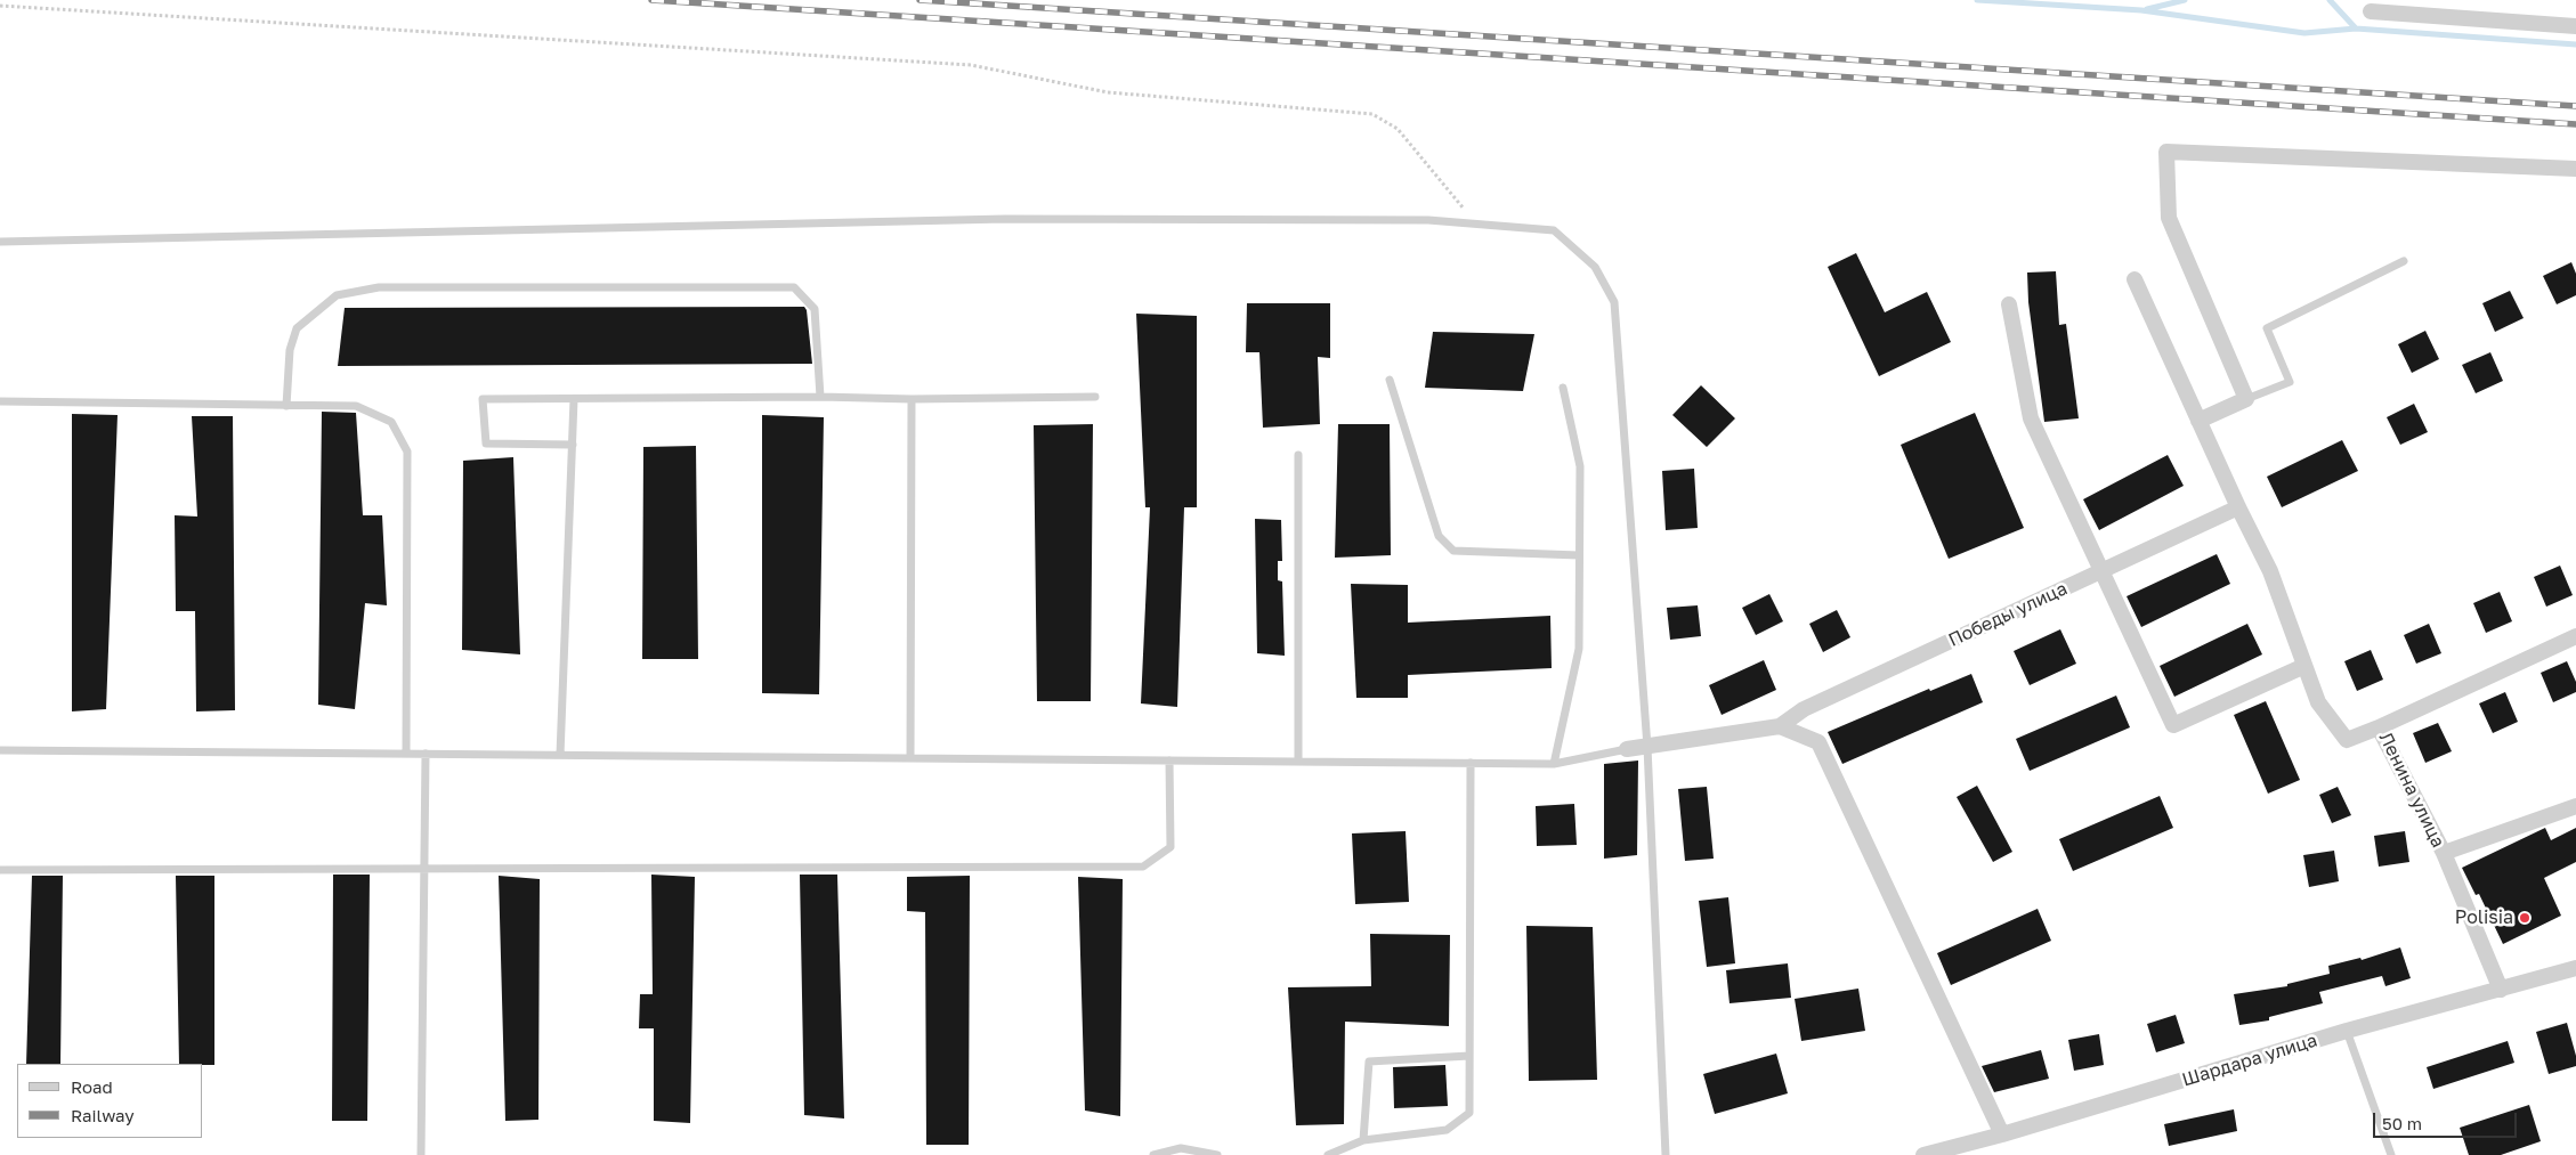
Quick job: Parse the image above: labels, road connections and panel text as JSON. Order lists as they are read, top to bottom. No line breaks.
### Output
{"streets":{"street":["Победы улица","Ленина улица","Шардара улица"]},"crossings":[["Ленина улица","Шардара улица"]],"places":["Polisia"],"legend":["Road","Railway"],"scale_bar":"50 m"}
